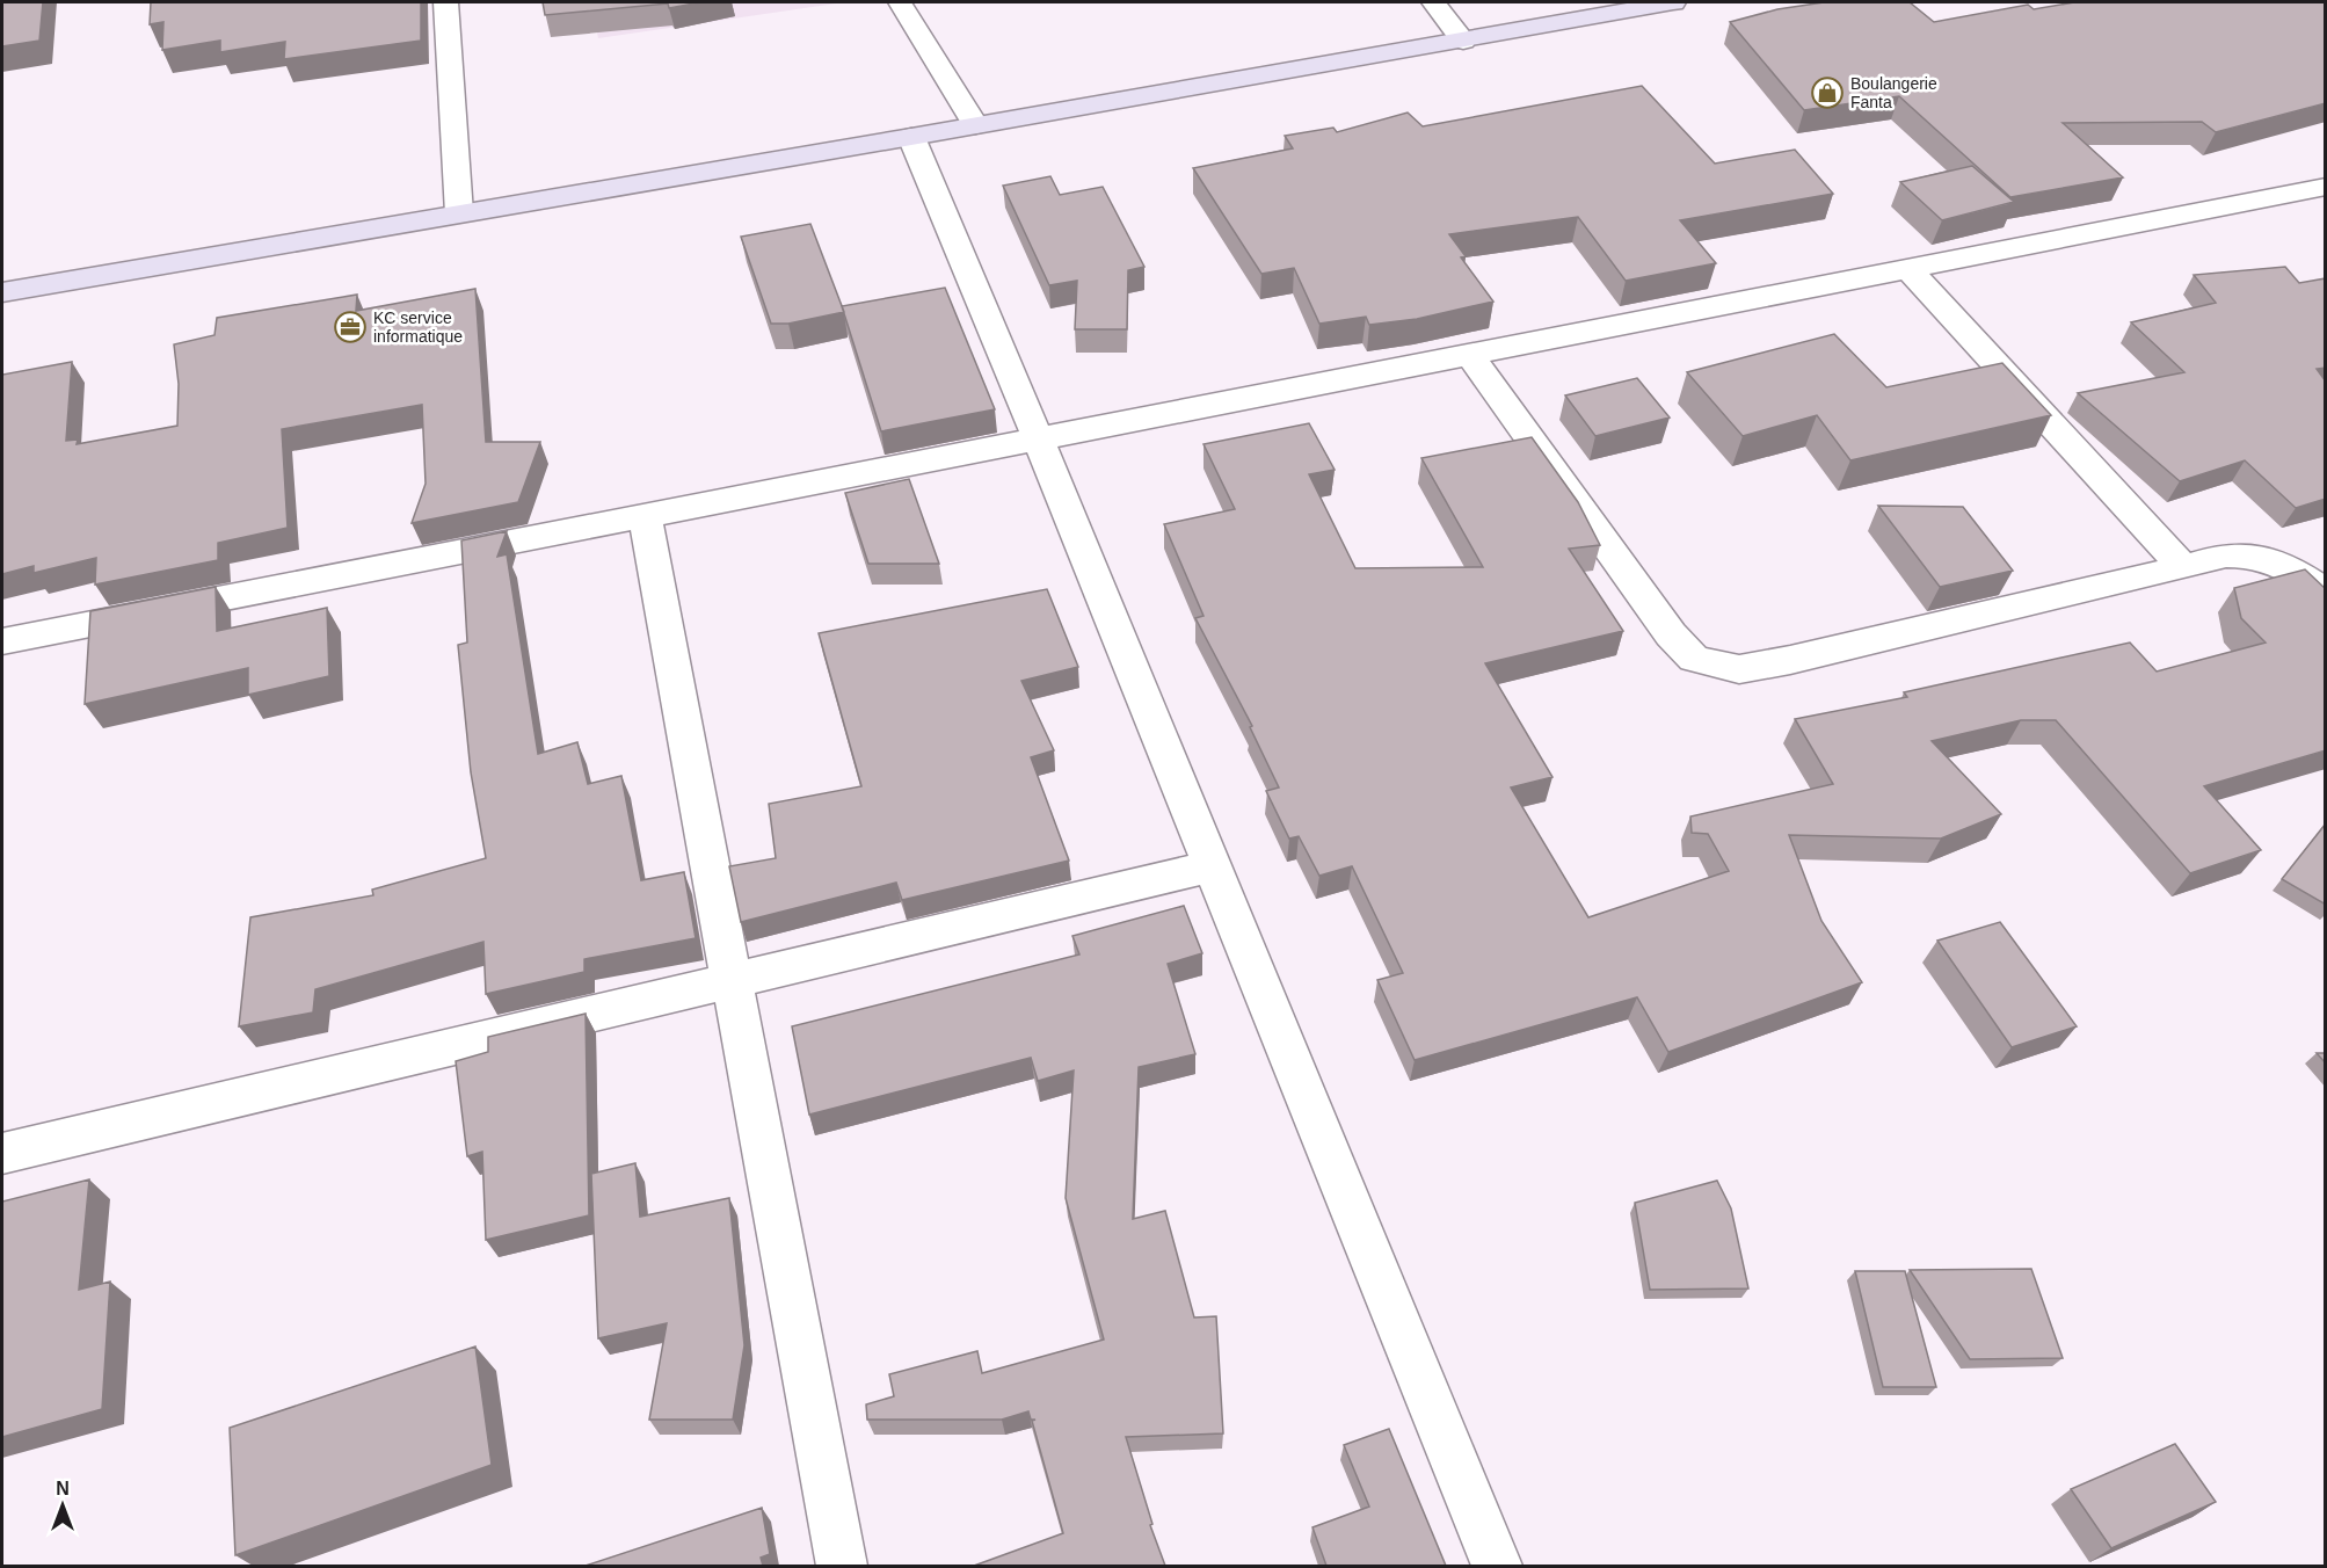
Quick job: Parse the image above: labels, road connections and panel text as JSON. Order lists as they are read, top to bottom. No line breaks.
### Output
{"places":{"shop":["Boulangerie Fanta"],"office":["KC service informatique"]},"north":"top"}
